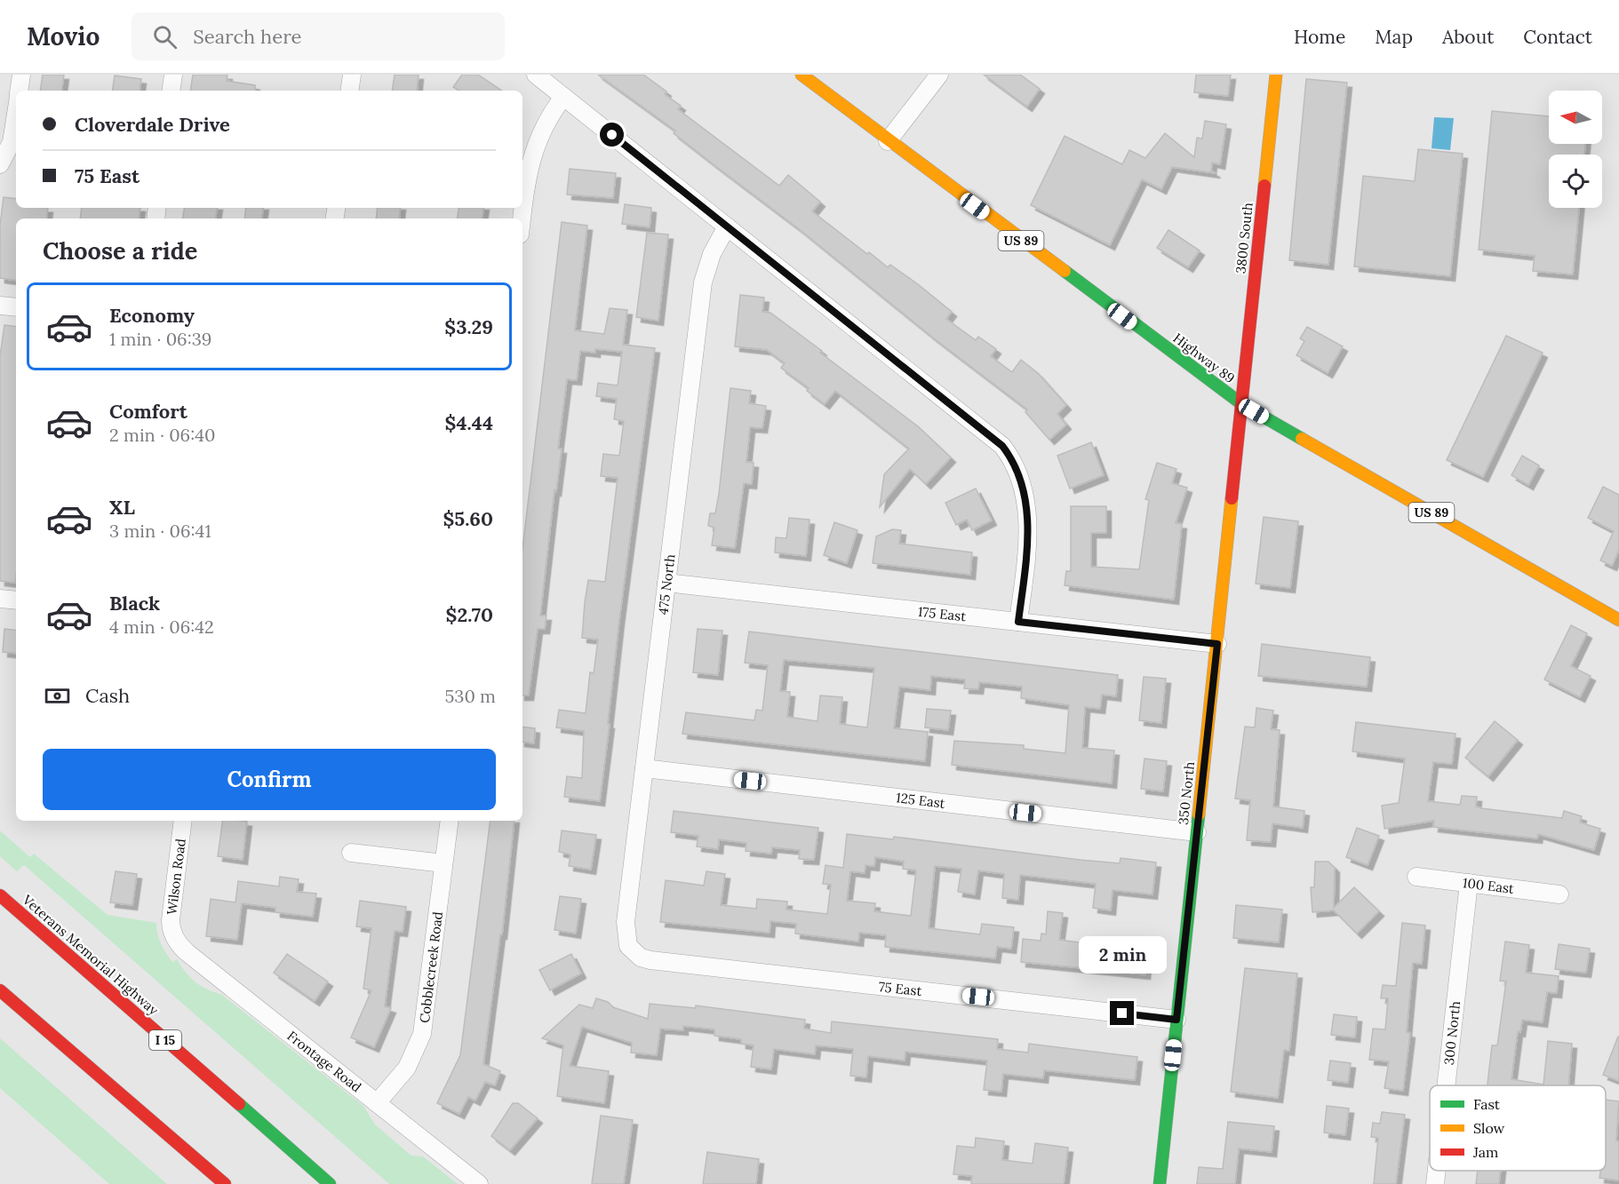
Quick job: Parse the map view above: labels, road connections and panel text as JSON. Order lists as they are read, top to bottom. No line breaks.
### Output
{"streets":{"main road":["3800 South","US 89","Highway 89","350 North","Veterans Memorial Highway","I 15"],"street":["475 North","175 East","125 East","Wilson Road","100 East","Cobblecreek Road","75 East","300 North","Frontage Road"]},"crossings":[["3800 South","Highway 89"],["3800 South","350 North"],["Highway 89","350 North"],["475 North","175 East"],["475 North","125 East"],["475 North","75 East"],["175 East","350 North"],["350 North","125 East"],["350 North","75 East"],["Wilson Road","Frontage Road"],["100 East","300 North"],["Cobblecreek Road","Frontage Road"]],"legend":["Fast","Slow","Jam"],"north":"left","page":{"header":"Movio","search":"Search here","nav":["Home","Map","About","Contact"],"banner":["Cloverdale Drive","75 East"],"heading":"Choose a ride","list":[{"name":"Economy","note":"1 min · 06:39","value":"$3.29"},{"name":"Comfort","note":"2 min · 06:40","value":"$4.44"},{"name":"XL","note":"3 min · 06:41","value":"$5.60"},{"name":"Black","note":"4 min · 06:42","value":"$2.70"}],"pay":["Cash","530 m"],"buttons":"Confirm","bubble":"2 min"}}
